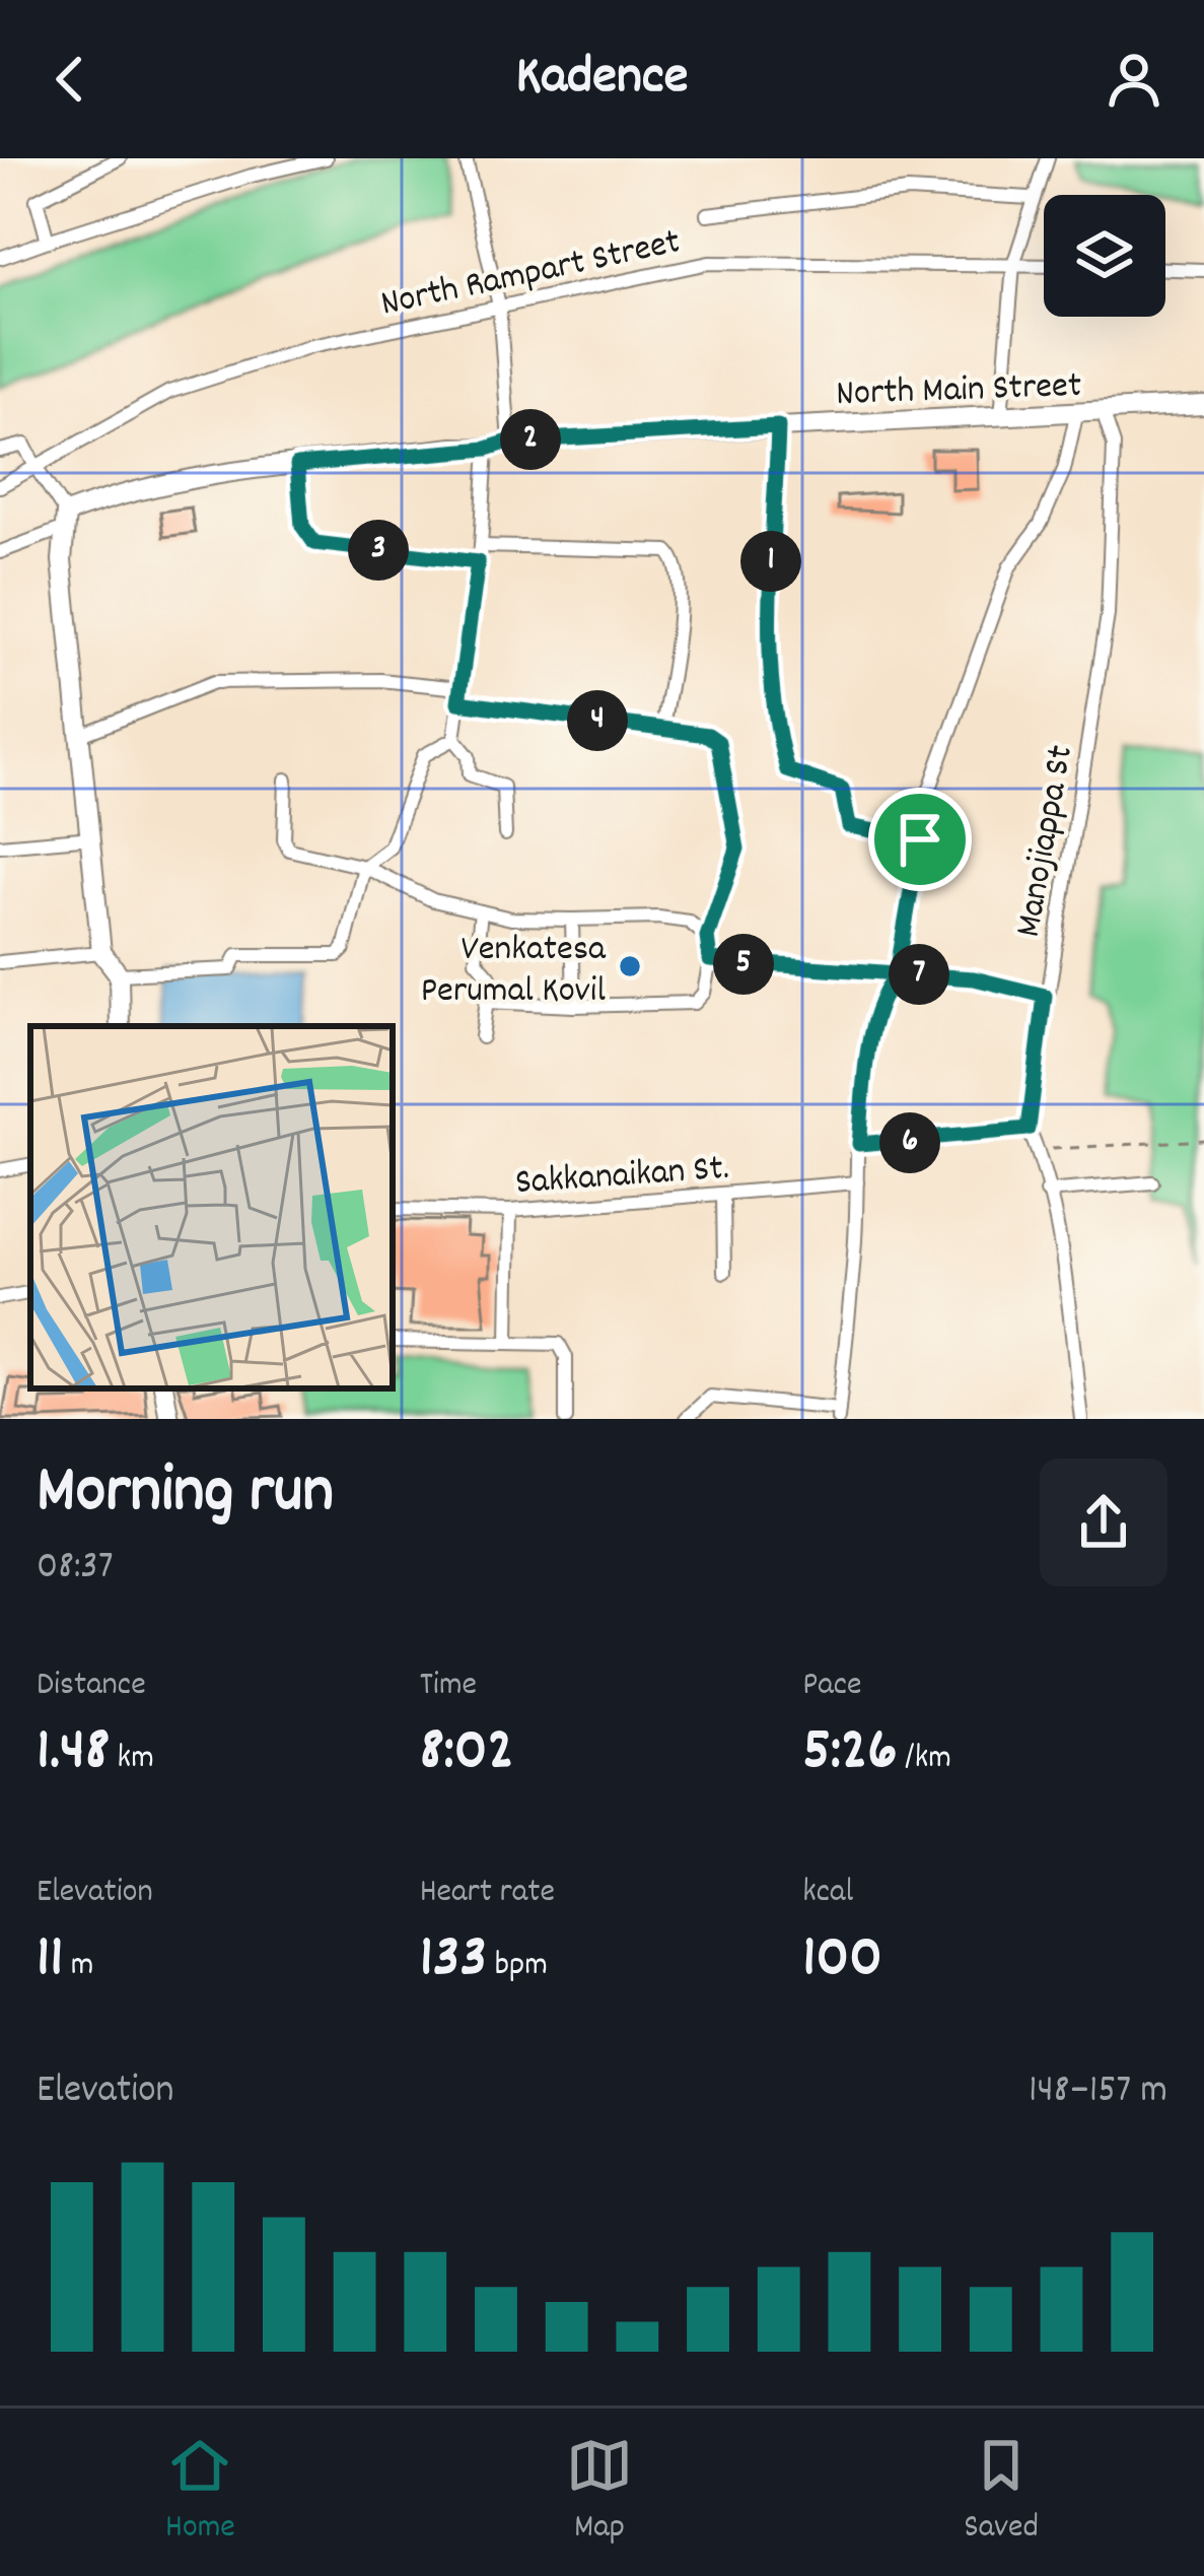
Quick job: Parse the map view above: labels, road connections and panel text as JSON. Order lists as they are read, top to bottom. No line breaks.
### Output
{"streets":{"street":["North Rampart Street","North Main Street","Manojiappa St","Sakkanaikan St."]},"crossings":[["North Main Street","Manojiappa St"]],"places":["Venkatesa Perumal Kovil"],"page":{"header":"Kadence","pins":["2","3","1","4","5","7","6"],"heading":["Morning run","08:37"],"stats":[["Distance","1.48 km"],["Time","8:02"],["Pace","5:26 /km"],["Elevation","11 m"],["Heart rate","133 bpm"],["kcal","100"]],"chart":["Elevation","148–157 m"],"tabs":["Home","Map","Saved"]}}
